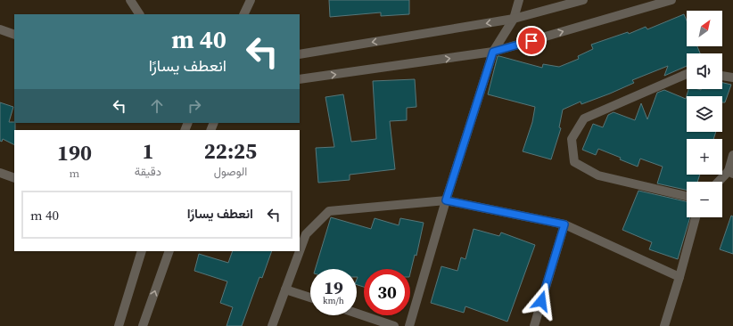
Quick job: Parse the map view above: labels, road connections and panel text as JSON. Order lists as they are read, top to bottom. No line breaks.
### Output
{"north":"top right","page":{"map_buttons":["+","−"],"turn":["40 m","انعطف يسارًا"],"eta":["22:25","الوصول","1","دقيقة","190","m"],"list":[{"name":"انعطف يسارًا","value":"40 m"}],"speed":"19 km/h","limit":"30"}}
